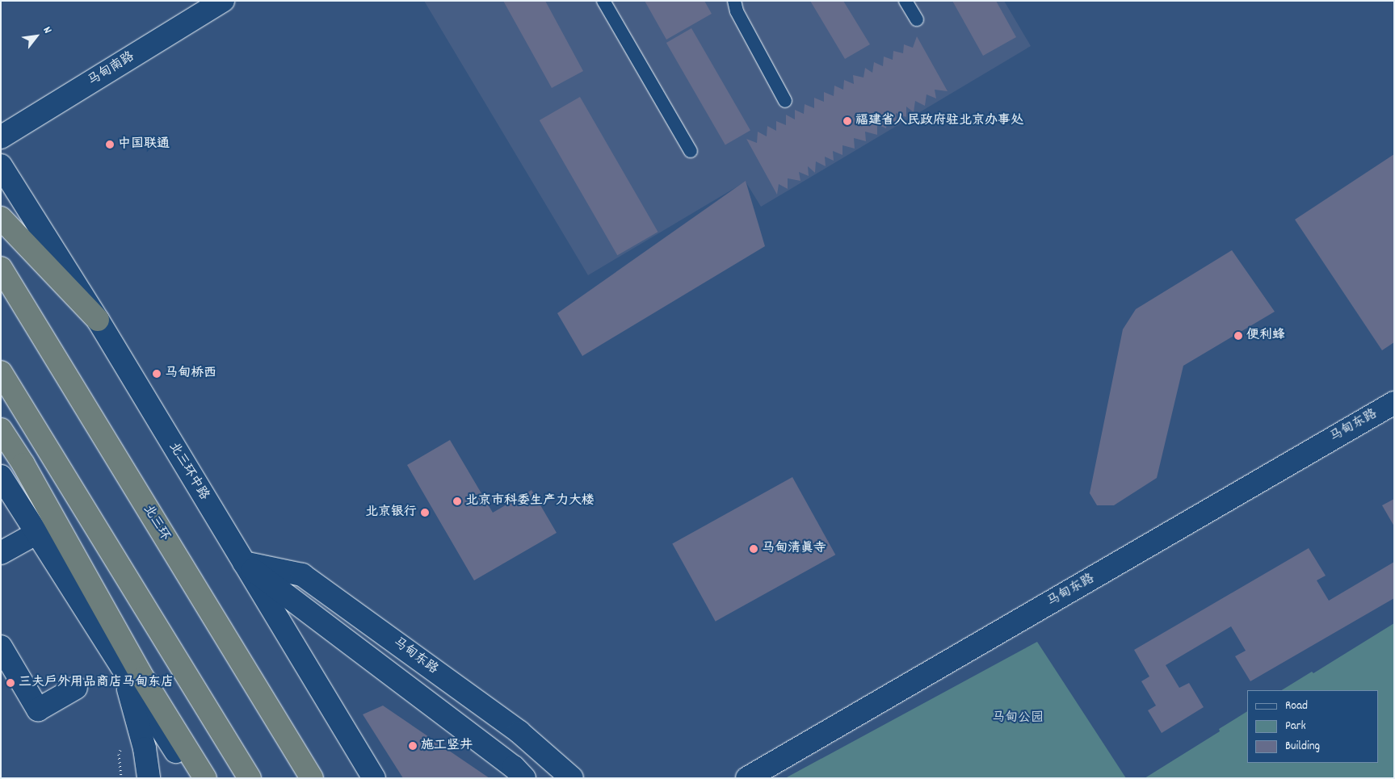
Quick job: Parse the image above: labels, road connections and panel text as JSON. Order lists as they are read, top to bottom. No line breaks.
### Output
{"streets":{"highway":["北三环"],"street":["马甸南路","马甸东路","北三环中路"]},"crossings":[["马甸东路","北三环中路"]],"parks":["马甸公园"],"places":["福建省人民政府驻北京办事处","中国联通","便利蜂","马甸桥西","北京市科委生产力大楼","北京银行","马甸清真寺","三夫户外用品商店马甸东店","施工竖井"],"legend":["Road","Park","Building"],"north":"top right"}
